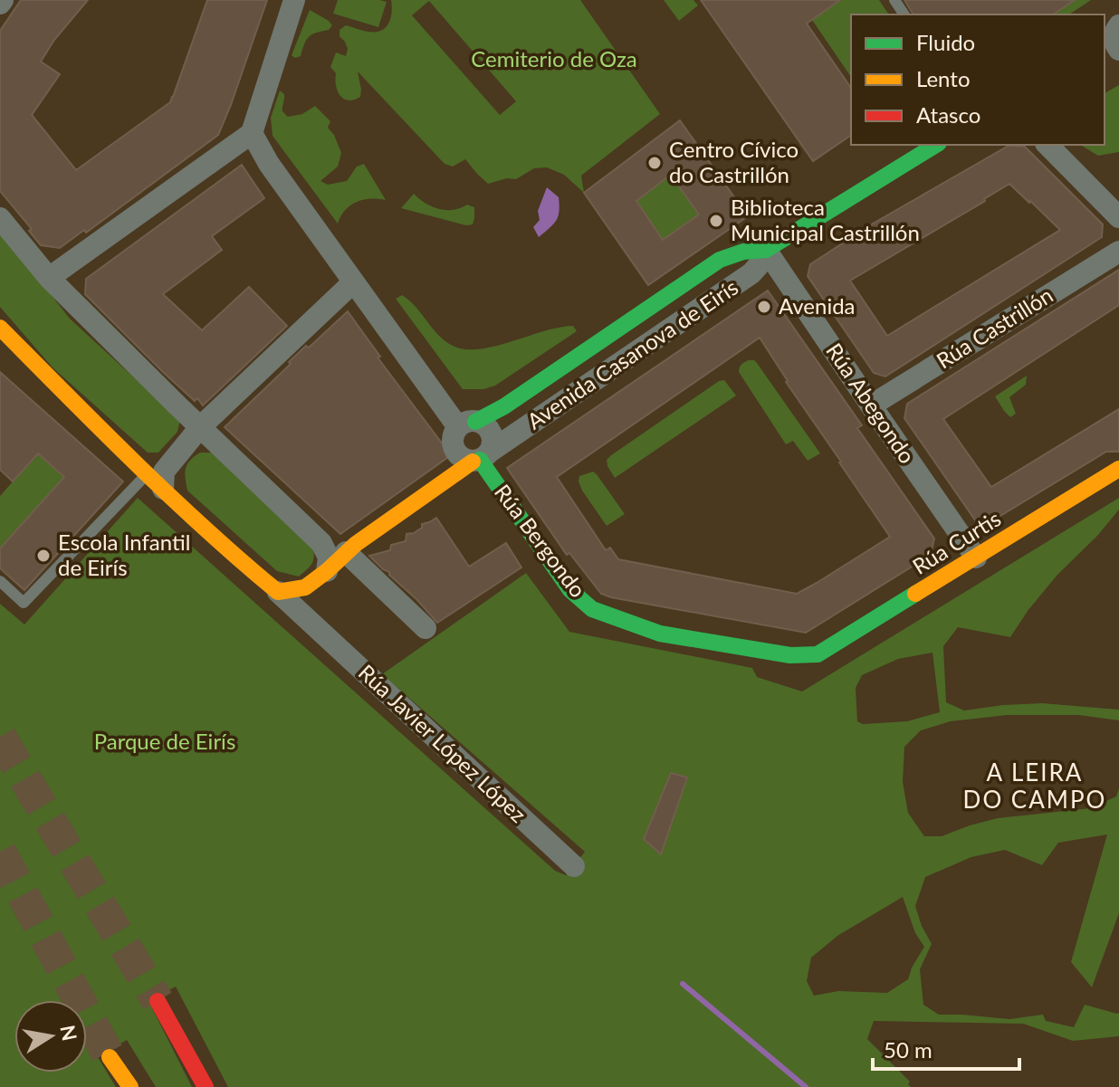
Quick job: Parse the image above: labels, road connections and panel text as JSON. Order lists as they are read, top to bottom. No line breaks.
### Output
{"streets":{"street":["Rúa Castrillón","Avenida Casanova de Eirís","Rúa Abegondo","Rúa Bergondo","Rúa Curtis","Rúa Javier López López"]},"crossings":[["Rúa Castrillón","Rúa Abegondo"],["Avenida Casanova de Eirís","Rúa Abegondo"],["Avenida Casanova de Eirís","Rúa Bergondo"],["Rúa Abegondo","Rúa Curtis"],["Rúa Bergondo","Rúa Curtis"]],"districts":["A LEIRA DO CAMPO"],"parks":["Cemiterio de Oza","Parque de Eirís"],"places":["Centro Cívico do Castrillón","Biblioteca Municipal Castrillón","Avenida","Escola Infantil de Eirís"],"legend":["Fluido","Lento","Atasco"],"scale_bar":"50 m","north":"right"}
